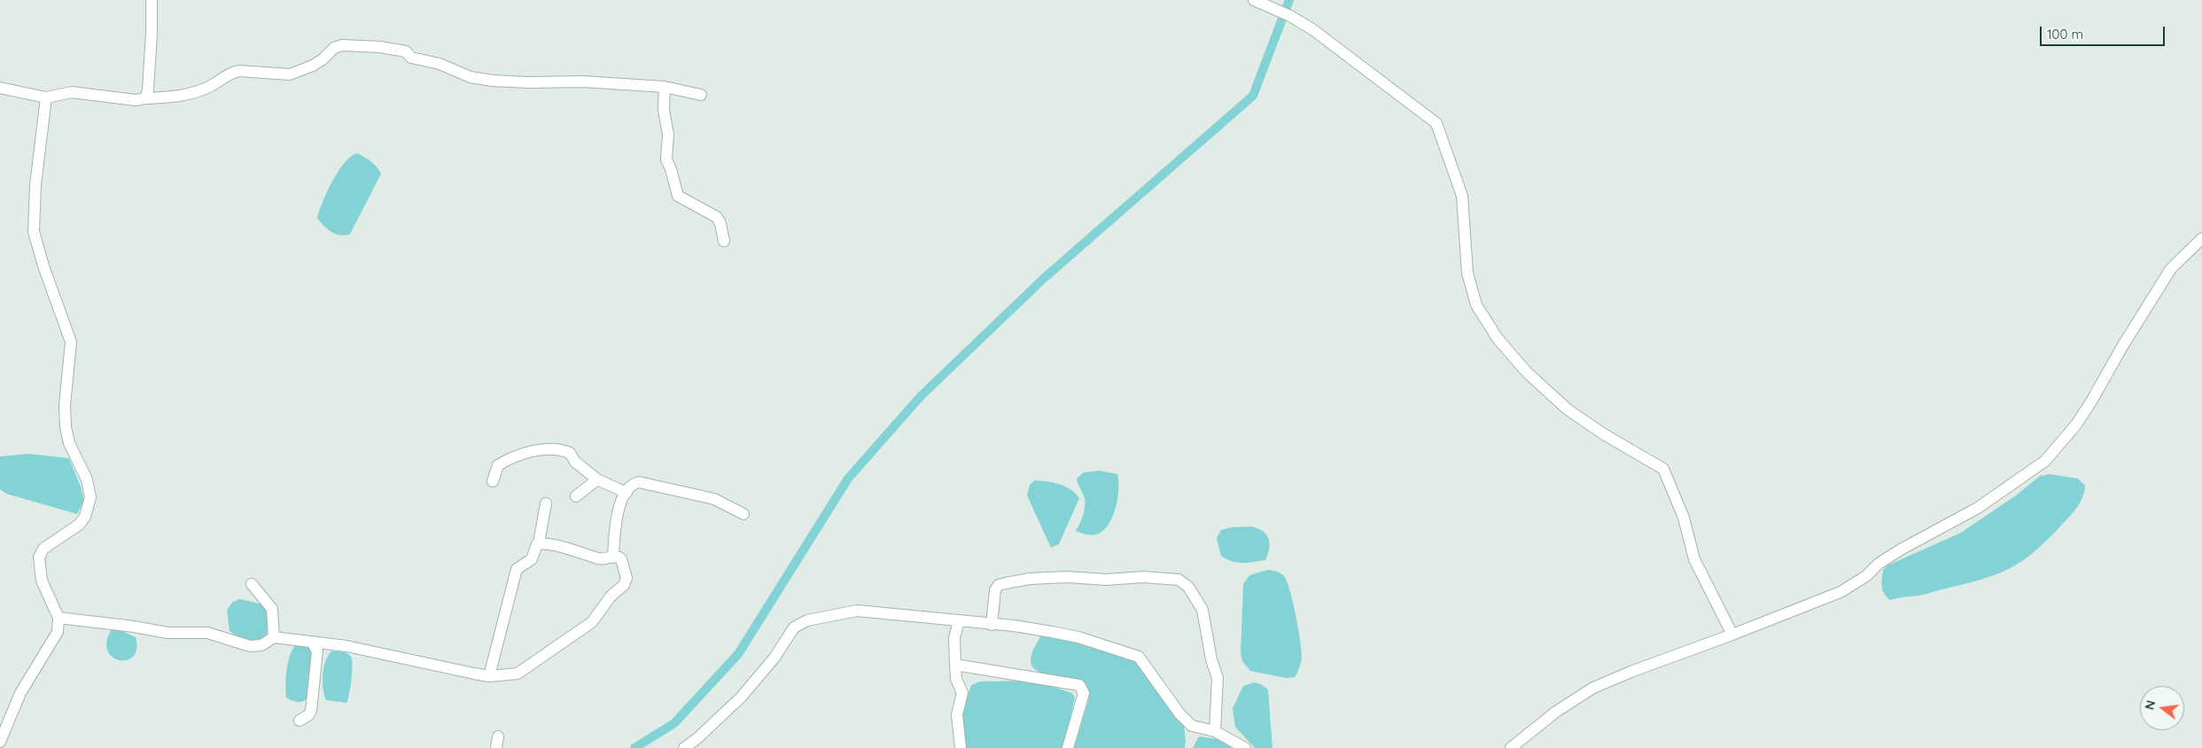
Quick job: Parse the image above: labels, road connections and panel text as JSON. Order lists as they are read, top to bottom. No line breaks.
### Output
{"scale_bar":"100 m","north":"left"}
